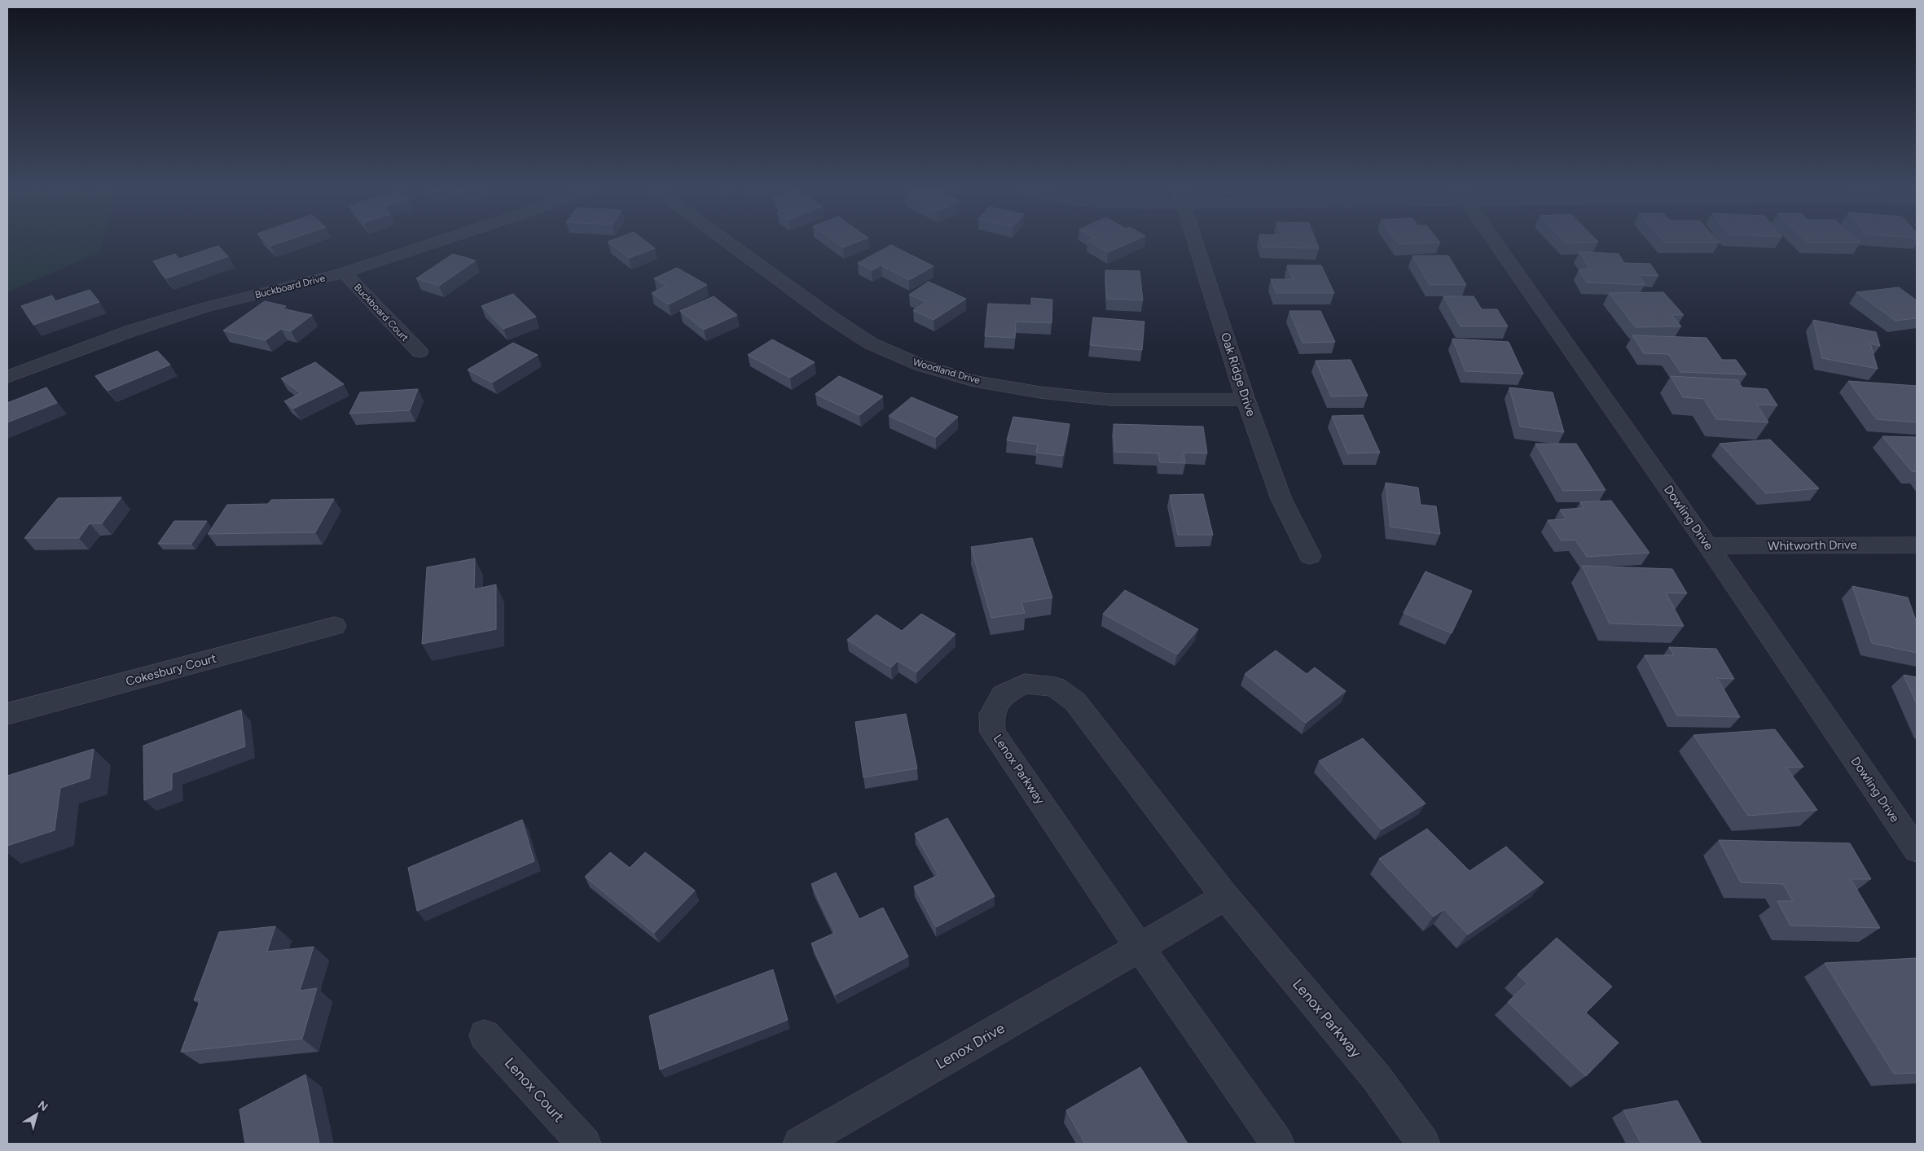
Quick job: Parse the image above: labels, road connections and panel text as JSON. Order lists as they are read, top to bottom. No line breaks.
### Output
{"streets":{"street":["Buckboard Drive","Buckboard Court","Woodland Drive","Oak Ridge Drive","Dowling Drive","Whitworth Drive","Cokesbury Court","Lenox Parkway","Lenox Drive","Lenox Court"]},"crossings":[["Buckboard Drive","Buckboard Court"],["Woodland Drive","Oak Ridge Drive"],["Dowling Drive","Whitworth Drive"],["Lenox Parkway","Lenox Drive"]],"north":"top right"}
